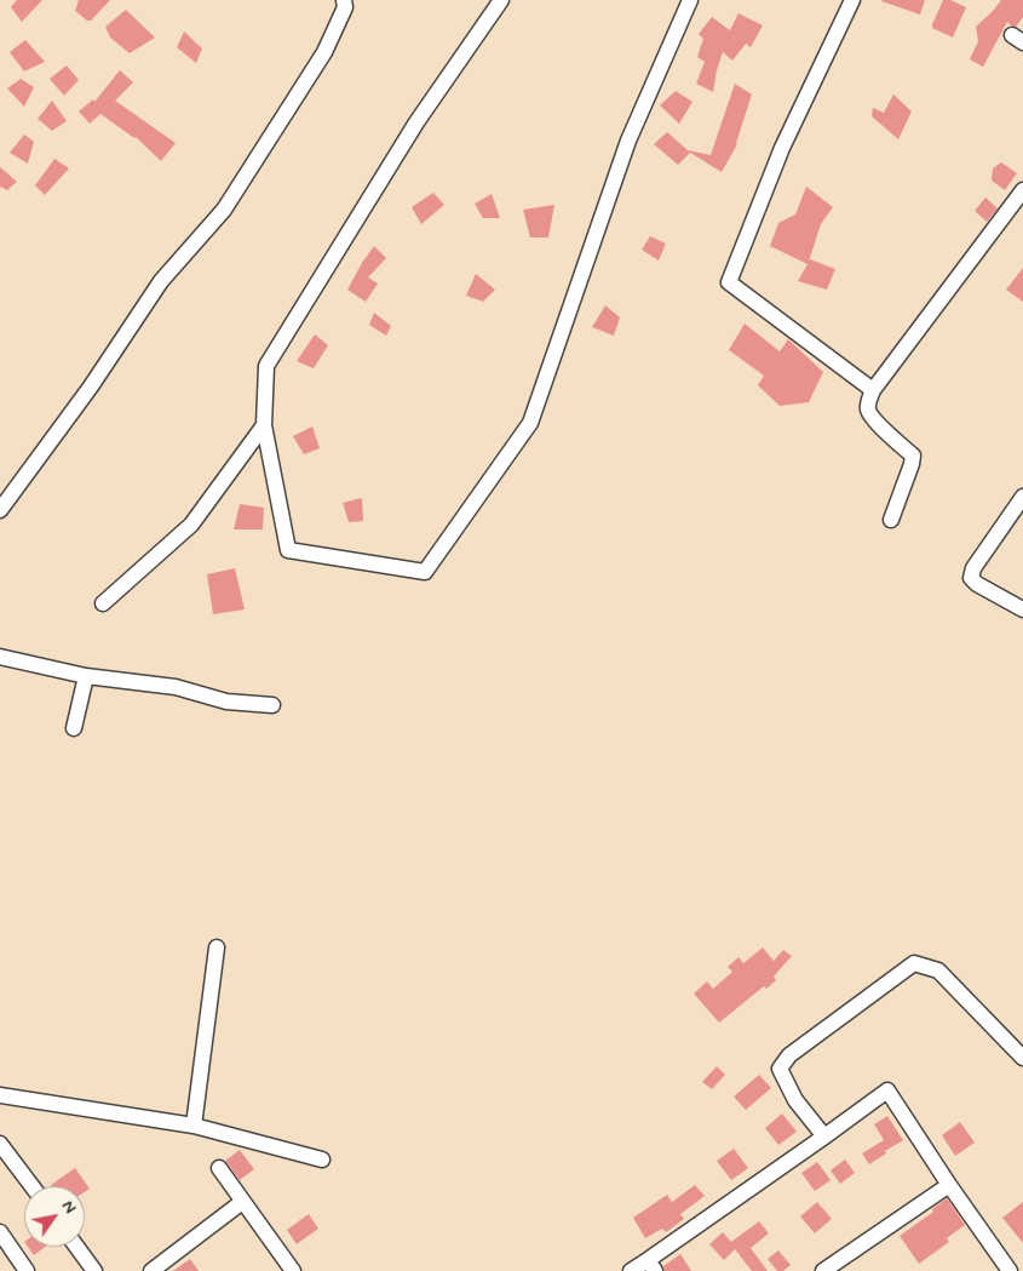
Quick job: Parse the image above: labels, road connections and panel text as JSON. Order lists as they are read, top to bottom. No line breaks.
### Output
{"north":"top right"}
